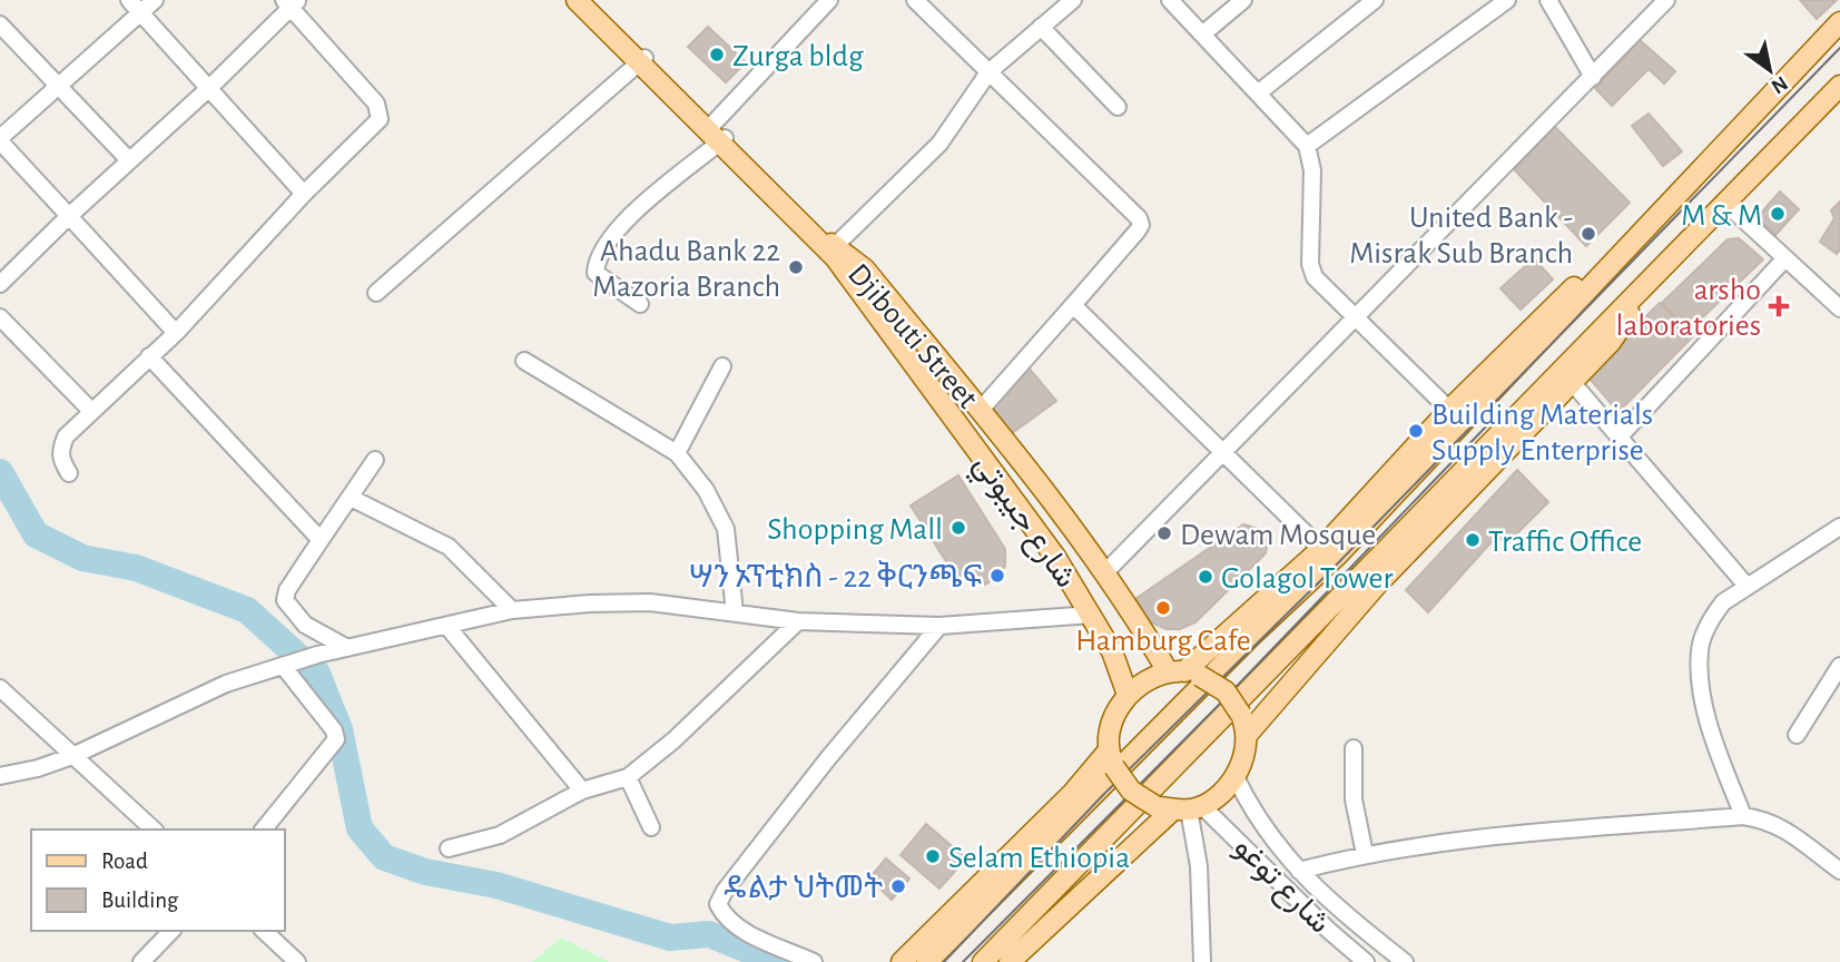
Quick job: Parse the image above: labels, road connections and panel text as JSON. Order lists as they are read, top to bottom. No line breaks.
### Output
{"streets":{"main road":["Djibouti Street","شارع جيبوتي"],"street":["شارع توغو"]},"crossings":[["Djibouti Street","شارع جيبوتي"],["Djibouti Street","شارع توغو"],["شارع جيبوتي","شارع توغو"]],"places":{"other":["Zurga bldg","M & M","United Bank - Misrak Sub Branch","Ahadu Bank 22 Mazoria Branch","Building Materials Supply Enterprise","Shopping Mall","Dewam Mosque","Traffic Office","ሣን ኦፕቲክስ - 22 ቅርንጫፍ","Golagol Tower","Hamburg Cafe","Selam Ethiopia","ዴልታ ህትመት"],"health":["arsho laboratories"]},"legend":["Road","Building"],"north":"bottom right"}
